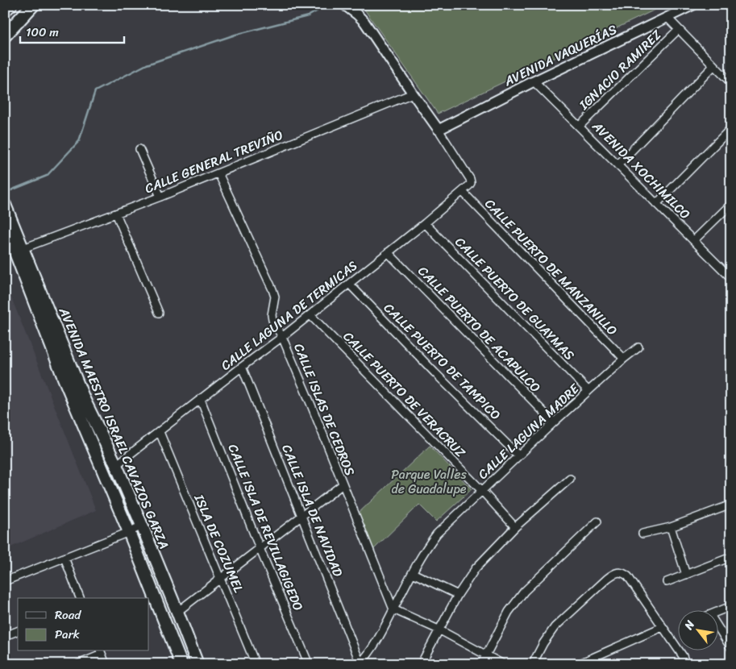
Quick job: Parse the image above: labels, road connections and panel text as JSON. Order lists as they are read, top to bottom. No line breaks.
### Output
{"streets":{"main road":["AVENIDA MAESTRO ISRAEL CAVAZOS GARZA"],"street":["AVENIDA VAQUERÍAS","IGNACIO RAMIREZ","CALLE GENERAL TREVIÑO","AVENIDA XOCHIMILCO","CALLE PUERTO DE MANZANILLO","CALLE PUERTO DE GUAYMAS","CALLE LAGUNA DE TERMICAS","CALLE PUERTO DE ACAPULCO","CALLE PUERTO DE TAMPICO","CALLE PUERTO DE VERACRUZ","CALLE ISLAS DE CEDROS","CALLE LAGUNA MADRE","CALLE ISLA DE NAVIDAD","CALLE ISLA DE REVILLAGIGEDO","ISLA DE COZUMEL"]},"crossings":[["AVENIDA VAQUERÍAS","AVENIDA XOCHIMILCO"],["AVENIDA VAQUERÍAS","CALLE LAGUNA DE TERMICAS"],["IGNACIO RAMIREZ","AVENIDA XOCHIMILCO"],["CALLE GENERAL TREVIÑO","CALLE ISLAS DE CEDROS"],["CALLE GENERAL TREVIÑO","AVENIDA MAESTRO ISRAEL CAVAZOS GARZA"],["CALLE PUERTO DE MANZANILLO","CALLE LAGUNA DE TERMICAS"],["CALLE PUERTO DE MANZANILLO","CALLE LAGUNA MADRE"],["CALLE PUERTO DE GUAYMAS","CALLE LAGUNA DE TERMICAS"],["CALLE PUERTO DE GUAYMAS","CALLE LAGUNA MADRE"],["CALLE LAGUNA DE TERMICAS","CALLE PUERTO DE ACAPULCO"],["CALLE LAGUNA DE TERMICAS","CALLE PUERTO DE TAMPICO"],["CALLE LAGUNA DE TERMICAS","CALLE PUERTO DE VERACRUZ"],["CALLE LAGUNA DE TERMICAS","CALLE ISLAS DE CEDROS"],["CALLE LAGUNA DE TERMICAS","AVENIDA MAESTRO ISRAEL CAVAZOS GARZA"],["CALLE LAGUNA DE TERMICAS","CALLE ISLA DE NAVIDAD"],["CALLE LAGUNA DE TERMICAS","CALLE ISLA DE REVILLAGIGEDO"],["CALLE LAGUNA DE TERMICAS","ISLA DE COZUMEL"],["CALLE PUERTO DE ACAPULCO","CALLE LAGUNA MADRE"],["CALLE PUERTO DE TAMPICO","CALLE LAGUNA MADRE"],["CALLE PUERTO DE VERACRUZ","CALLE LAGUNA MADRE"],["CALLE ISLAS DE CEDROS","CALLE LAGUNA MADRE"],["CALLE LAGUNA MADRE","CALLE ISLA DE NAVIDAD"]],"parks":["Parque Valles de Guadalupe"],"legend":["Road","Park"],"scale_bar":"100 m","north":"top left"}
